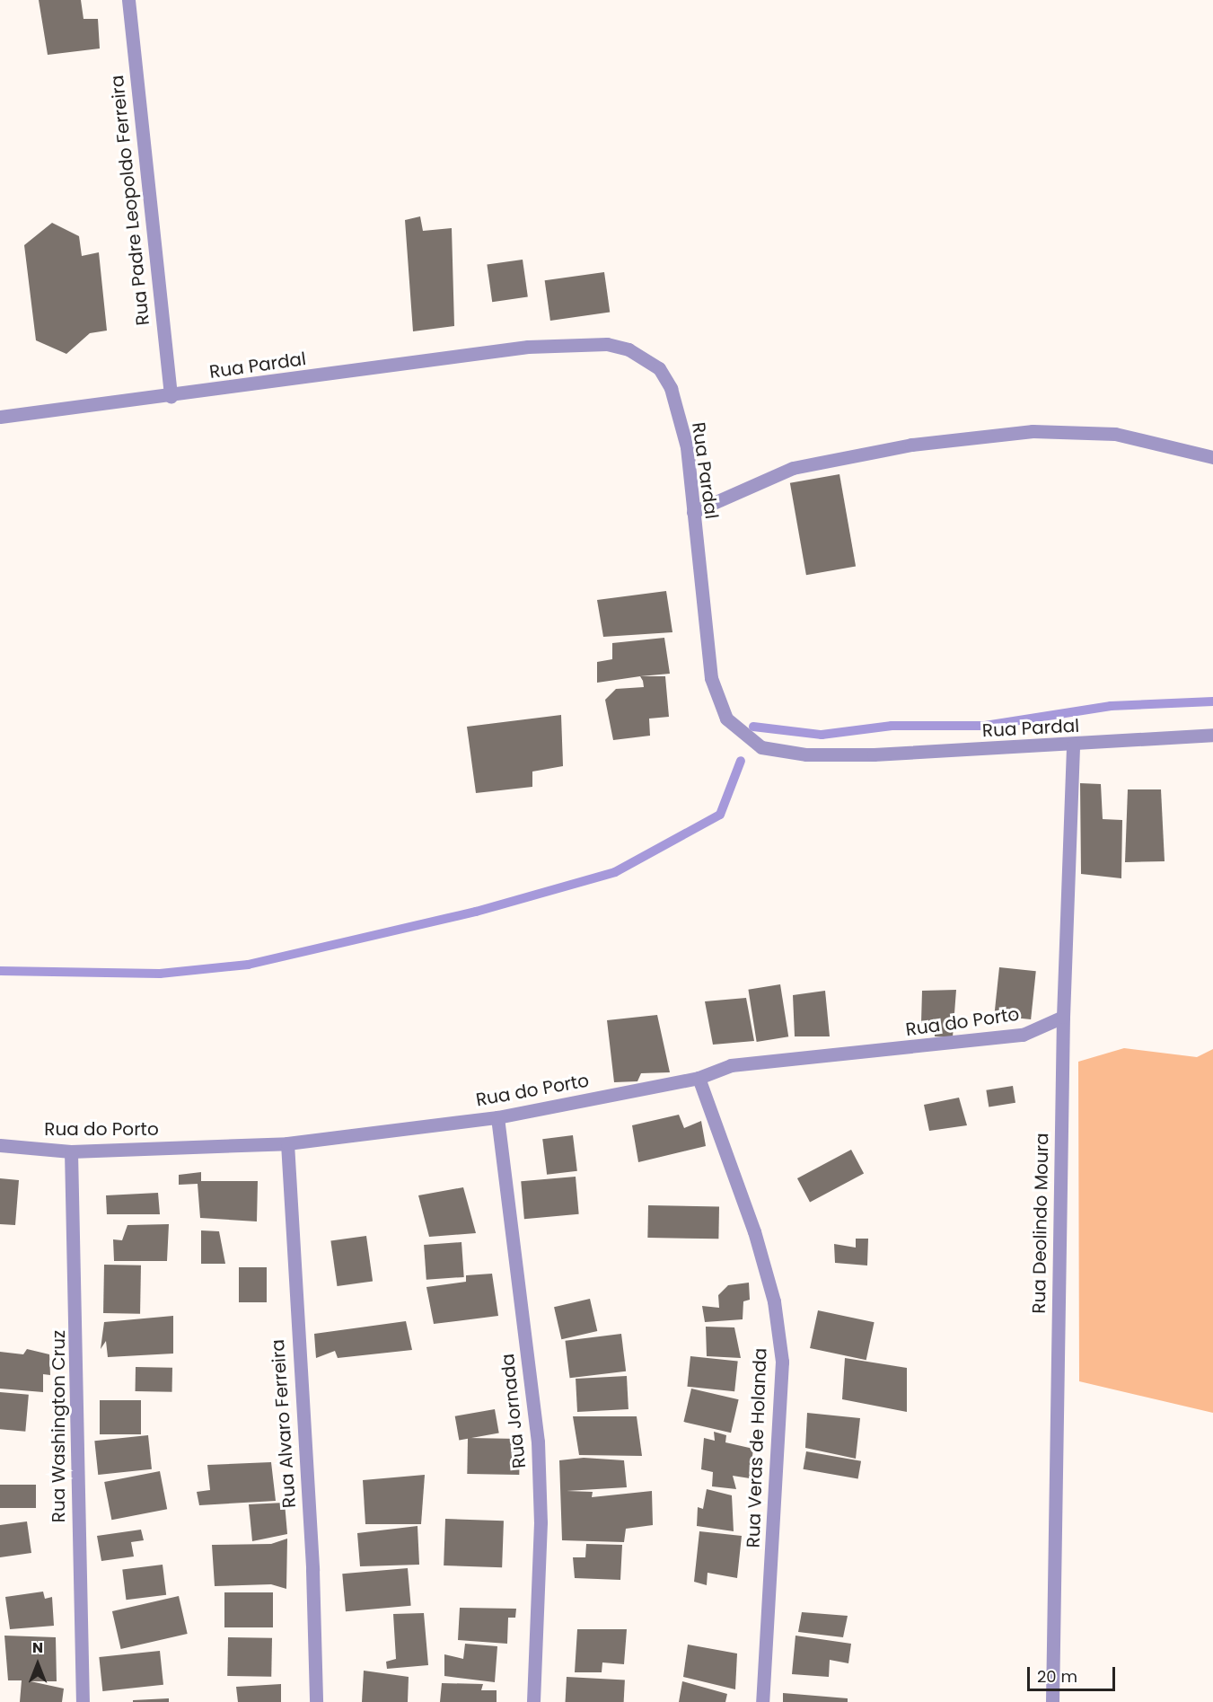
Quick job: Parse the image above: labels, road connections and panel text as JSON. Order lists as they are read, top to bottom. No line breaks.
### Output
{"streets":{"street":["Rua Padre Leopoldo Ferreira","Rua Pardal","Rua do Porto","Rua Deolindo Moura","Rua Jornada","Rua Alvaro Ferreira","Rua Washington Cruz","Rua Veras de Holanda"]},"crossings":[["Rua Padre Leopoldo Ferreira","Rua Pardal"],["Rua Pardal","Rua Deolindo Moura"],["Rua do Porto","Rua Deolindo Moura"],["Rua do Porto","Rua Jornada"],["Rua do Porto","Rua Alvaro Ferreira"],["Rua do Porto","Rua Washington Cruz"],["Rua do Porto","Rua Veras de Holanda"]],"scale_bar":"20 m","north":"top"}
